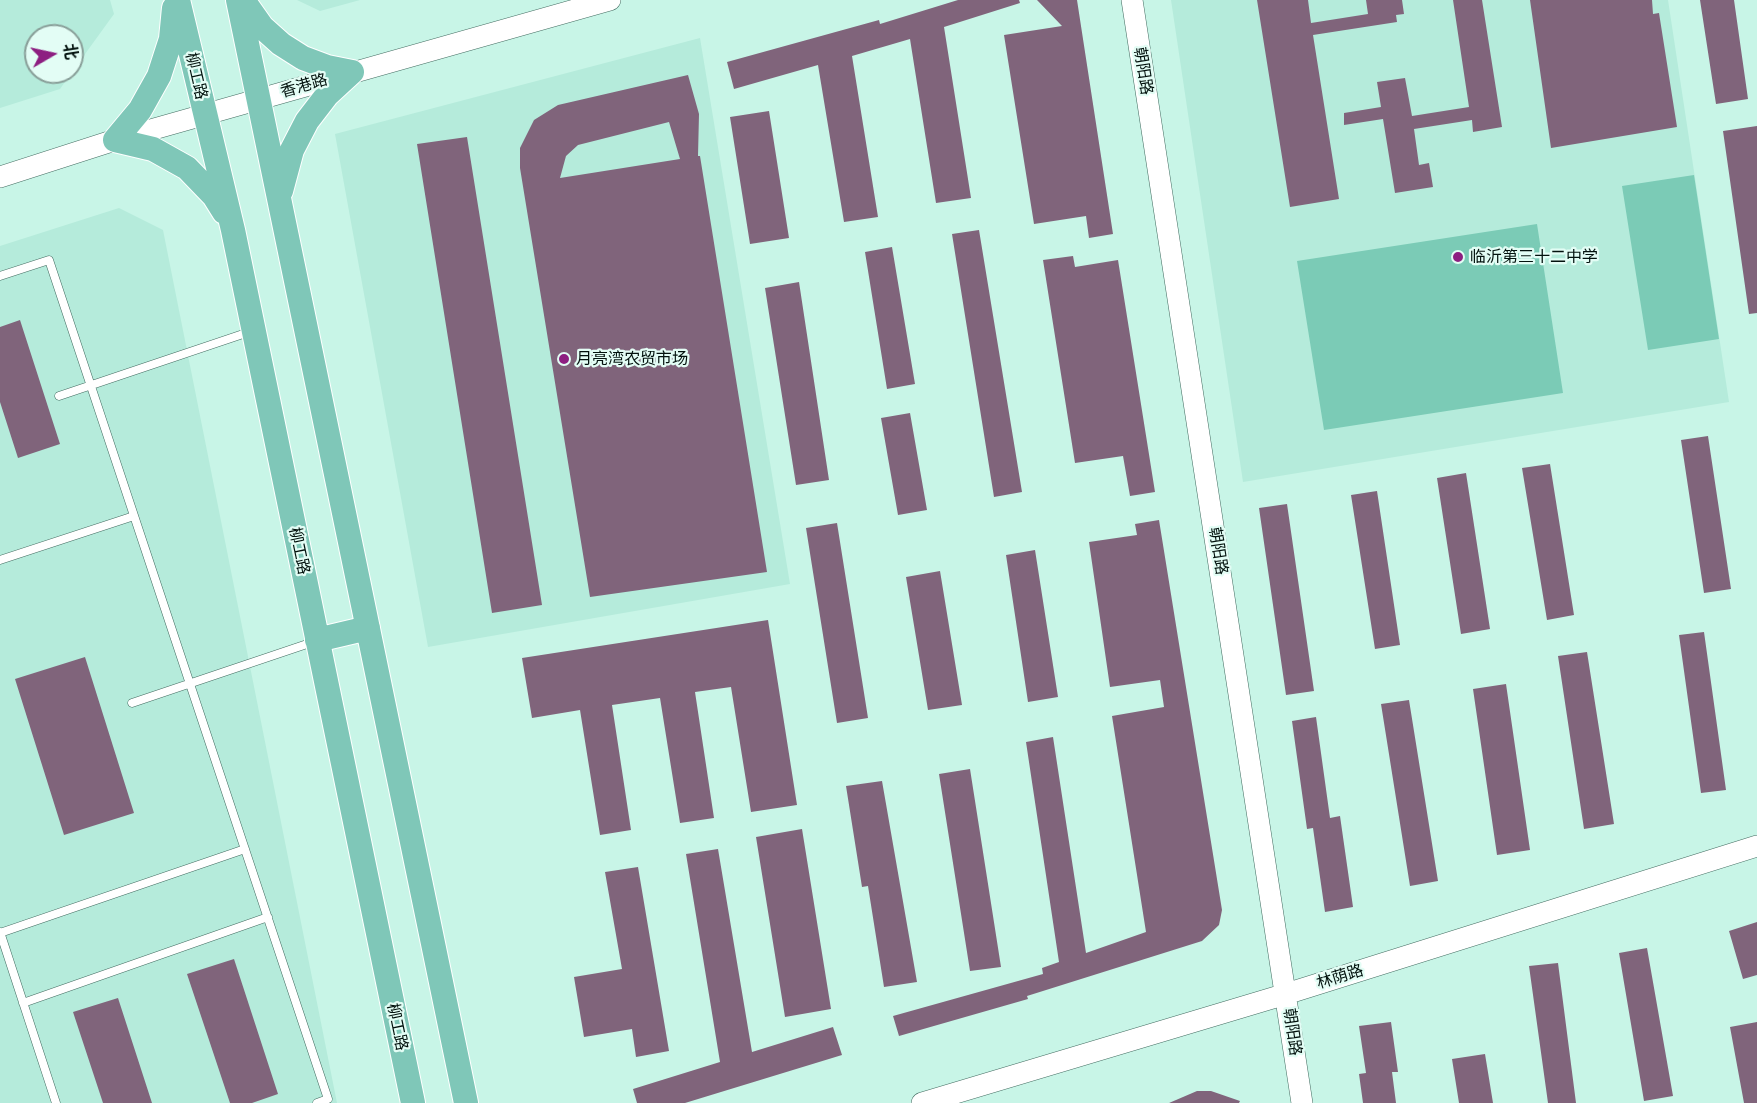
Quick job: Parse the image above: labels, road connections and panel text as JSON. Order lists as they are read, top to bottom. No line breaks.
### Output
{"streets":{"main road":["柳工路"],"street":["朝阳路","香港路","林荫路"]},"crossings":[["朝阳路","林荫路"],["柳工路","香港路"]],"places":["临沂第三十二中学","月亮湾农贸市场"],"north":"right"}
